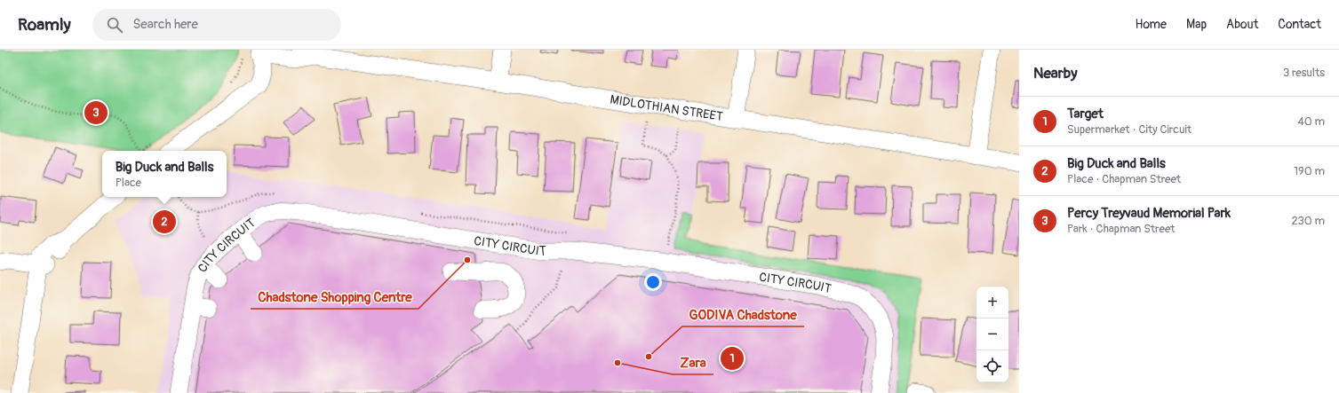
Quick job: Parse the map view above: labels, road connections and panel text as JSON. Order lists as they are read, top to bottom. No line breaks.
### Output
{"streets":{"street":["MIDLOTHIAN STREET","CITY CIRCUIT"]},"places":["Chadstone Shopping Centre","GODIVA Chadstone","Zara"],"page":{"header":"Roamly","search":"Search here","nav":["Home","Map","About","Contact"],"heading":["Nearby","3 results"],"list":[{"mark":"1","name":"Target","note":"Supermarket · City Circuit","value":"40 m"},{"mark":"2","name":"Big Duck and Balls","note":"Place · Chapman Street","value":"190 m"},{"mark":"3","name":"Percy Treyvaud Memorial Park","note":"Park · Chapman Street","value":"230 m"}],"pins":["3","2","1"],"popup":["Big Duck and Balls","Place"],"map_buttons":["+","−"]}}
